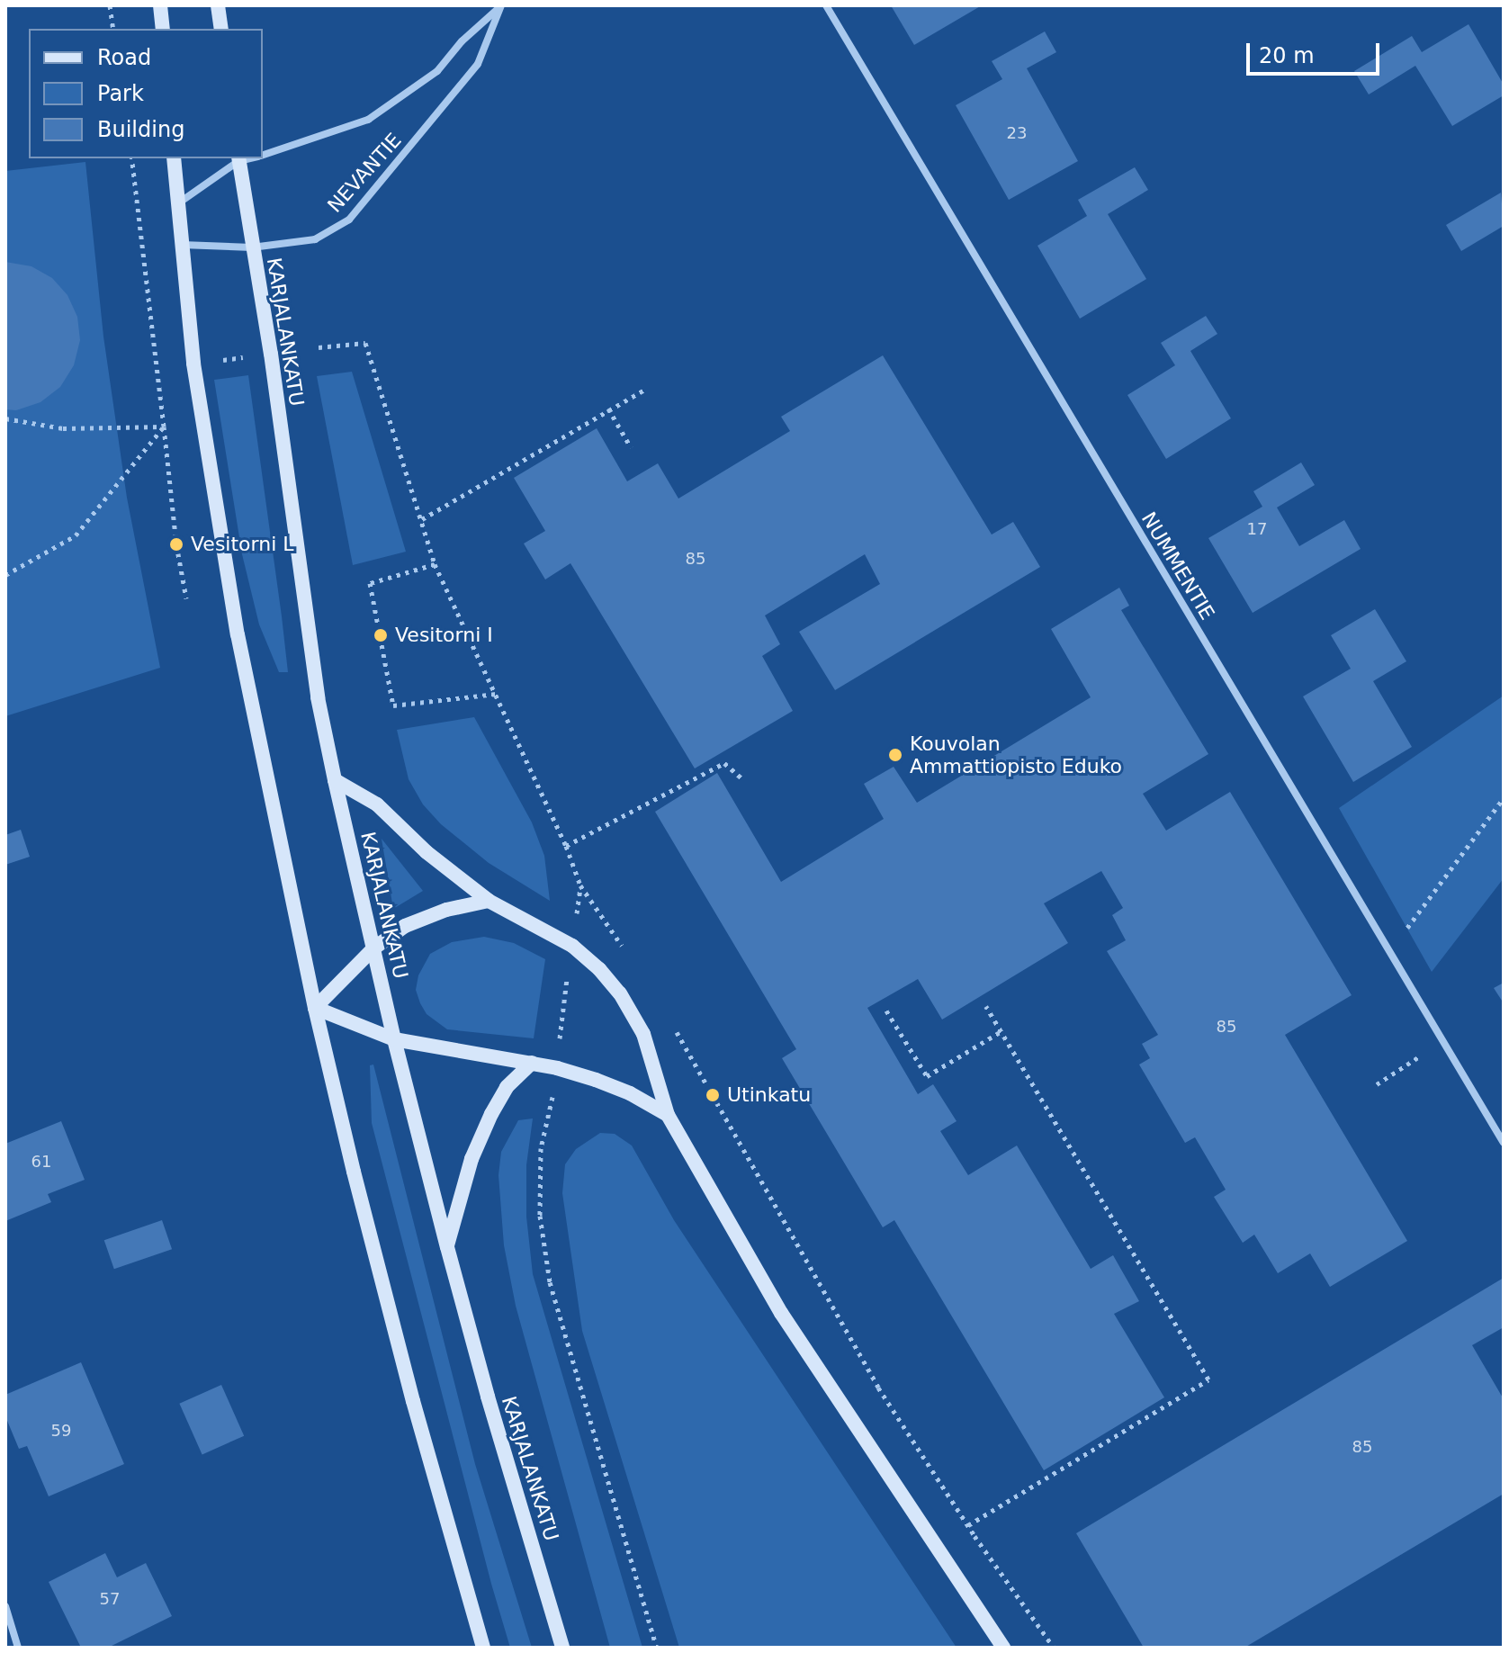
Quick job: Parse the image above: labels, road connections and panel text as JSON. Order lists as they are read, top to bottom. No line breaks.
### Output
{"streets":{"main road":["KARJALANKATU"],"street":["NEVANTIE","NUMMENTIE"]},"crossings":[["NEVANTIE","KARJALANKATU"]],"places":["Vesitorni L","Vesitorni I","Kouvolan Ammattiopisto Eduko","Utinkatu"],"house_numbers":["23","17","85","85","61","59","85","57"],"legend":["Road","Park","Building"],"scale_bar":"20 m"}
